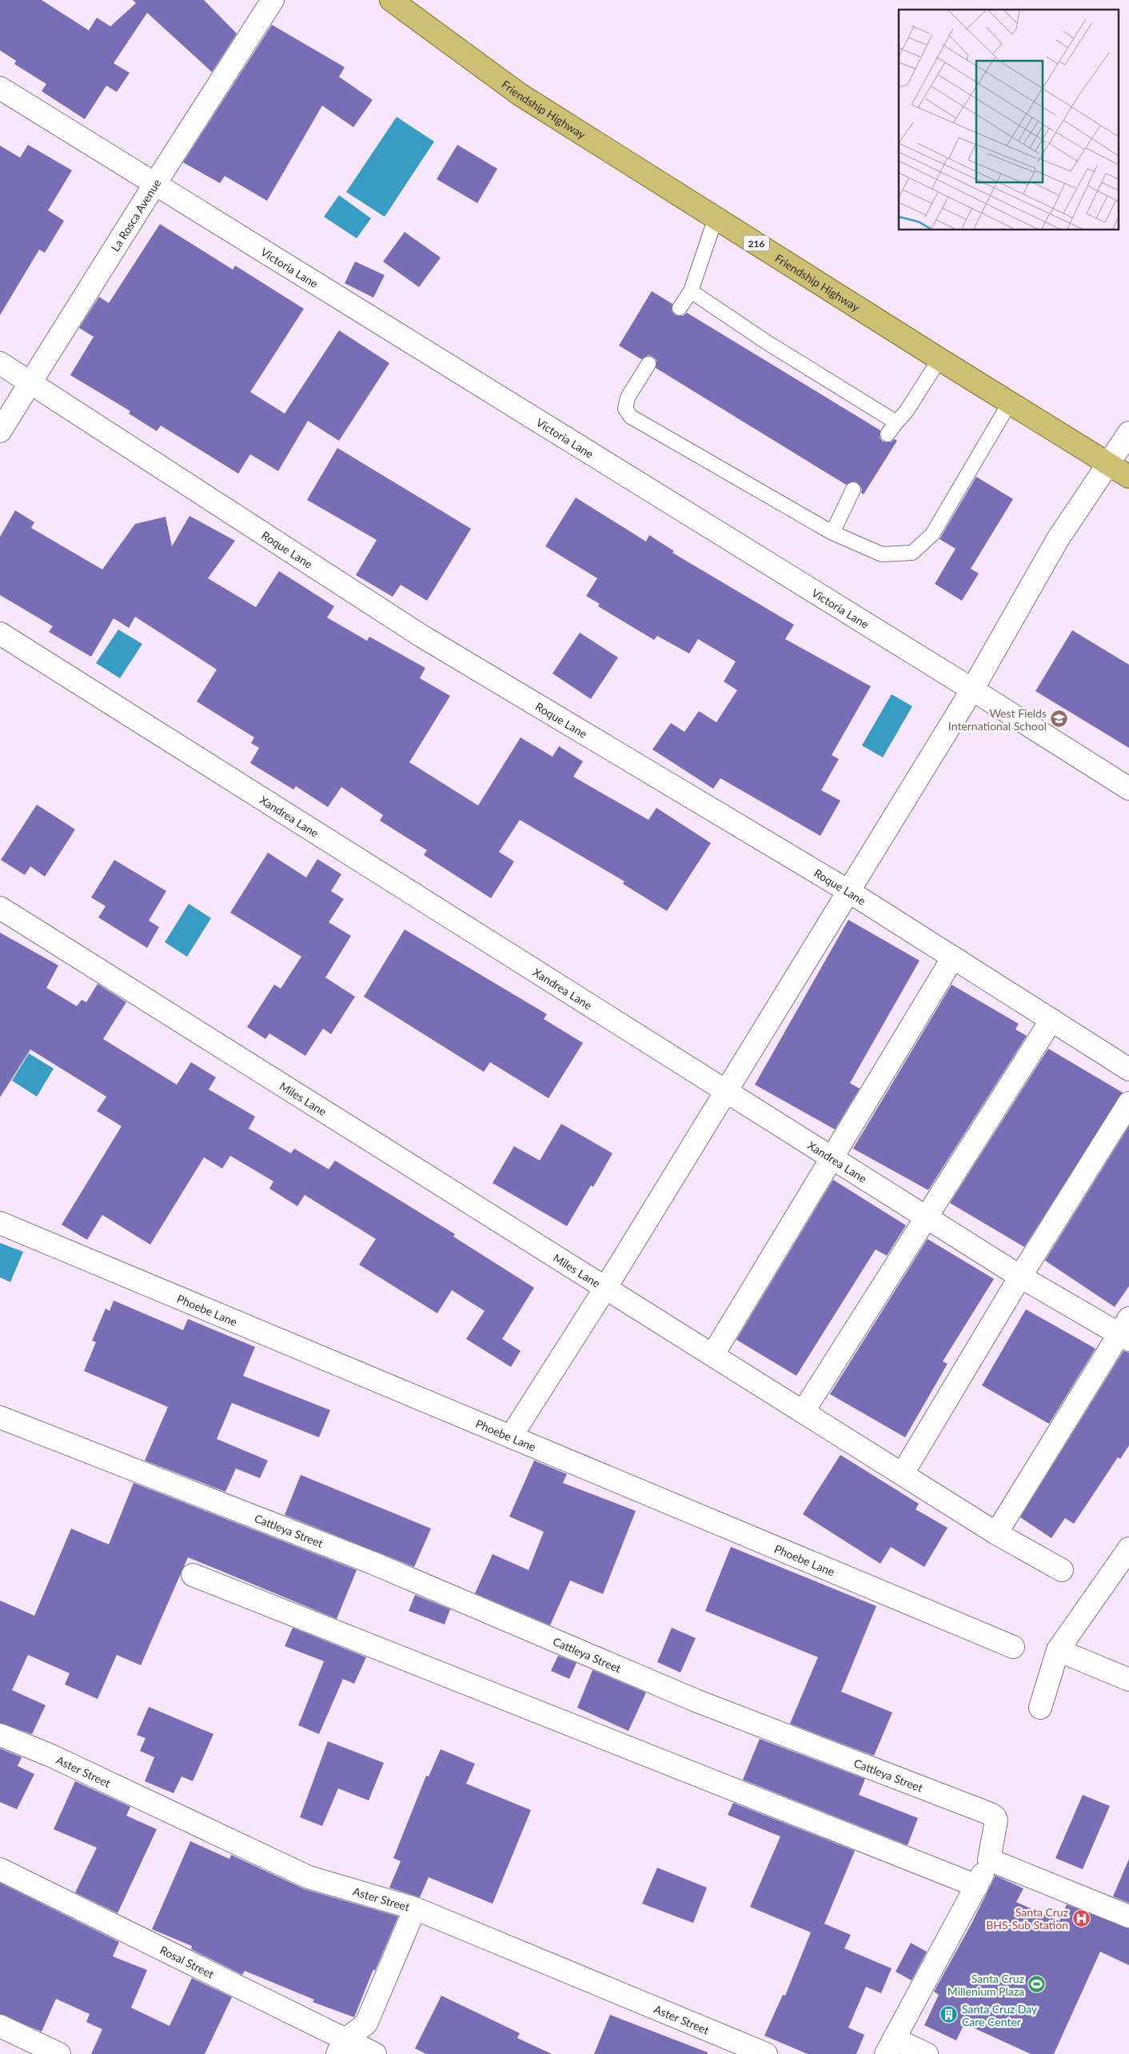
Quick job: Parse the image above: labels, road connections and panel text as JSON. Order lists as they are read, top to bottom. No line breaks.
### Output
{"streets":{"main road":["Friendship Highway","216"],"street":["La Rosca Avenue","Victoria Lane","Roque Lane","Xandrea Lane","Miles Lane","Phoebe Lane","Cattleya Street","Aster Street","Rosal Street"]},"crossings":[["La Rosca Avenue","Victoria Lane"],["La Rosca Avenue","Roque Lane"]],"places":{"school or university":["West Fields International School"],"hospital":["Santa Cruz BHS-Sub Station"],"sports":["Santa Cruz Millenium Plaza"],"building":["Santa Cruz Day Care Center"]}}
